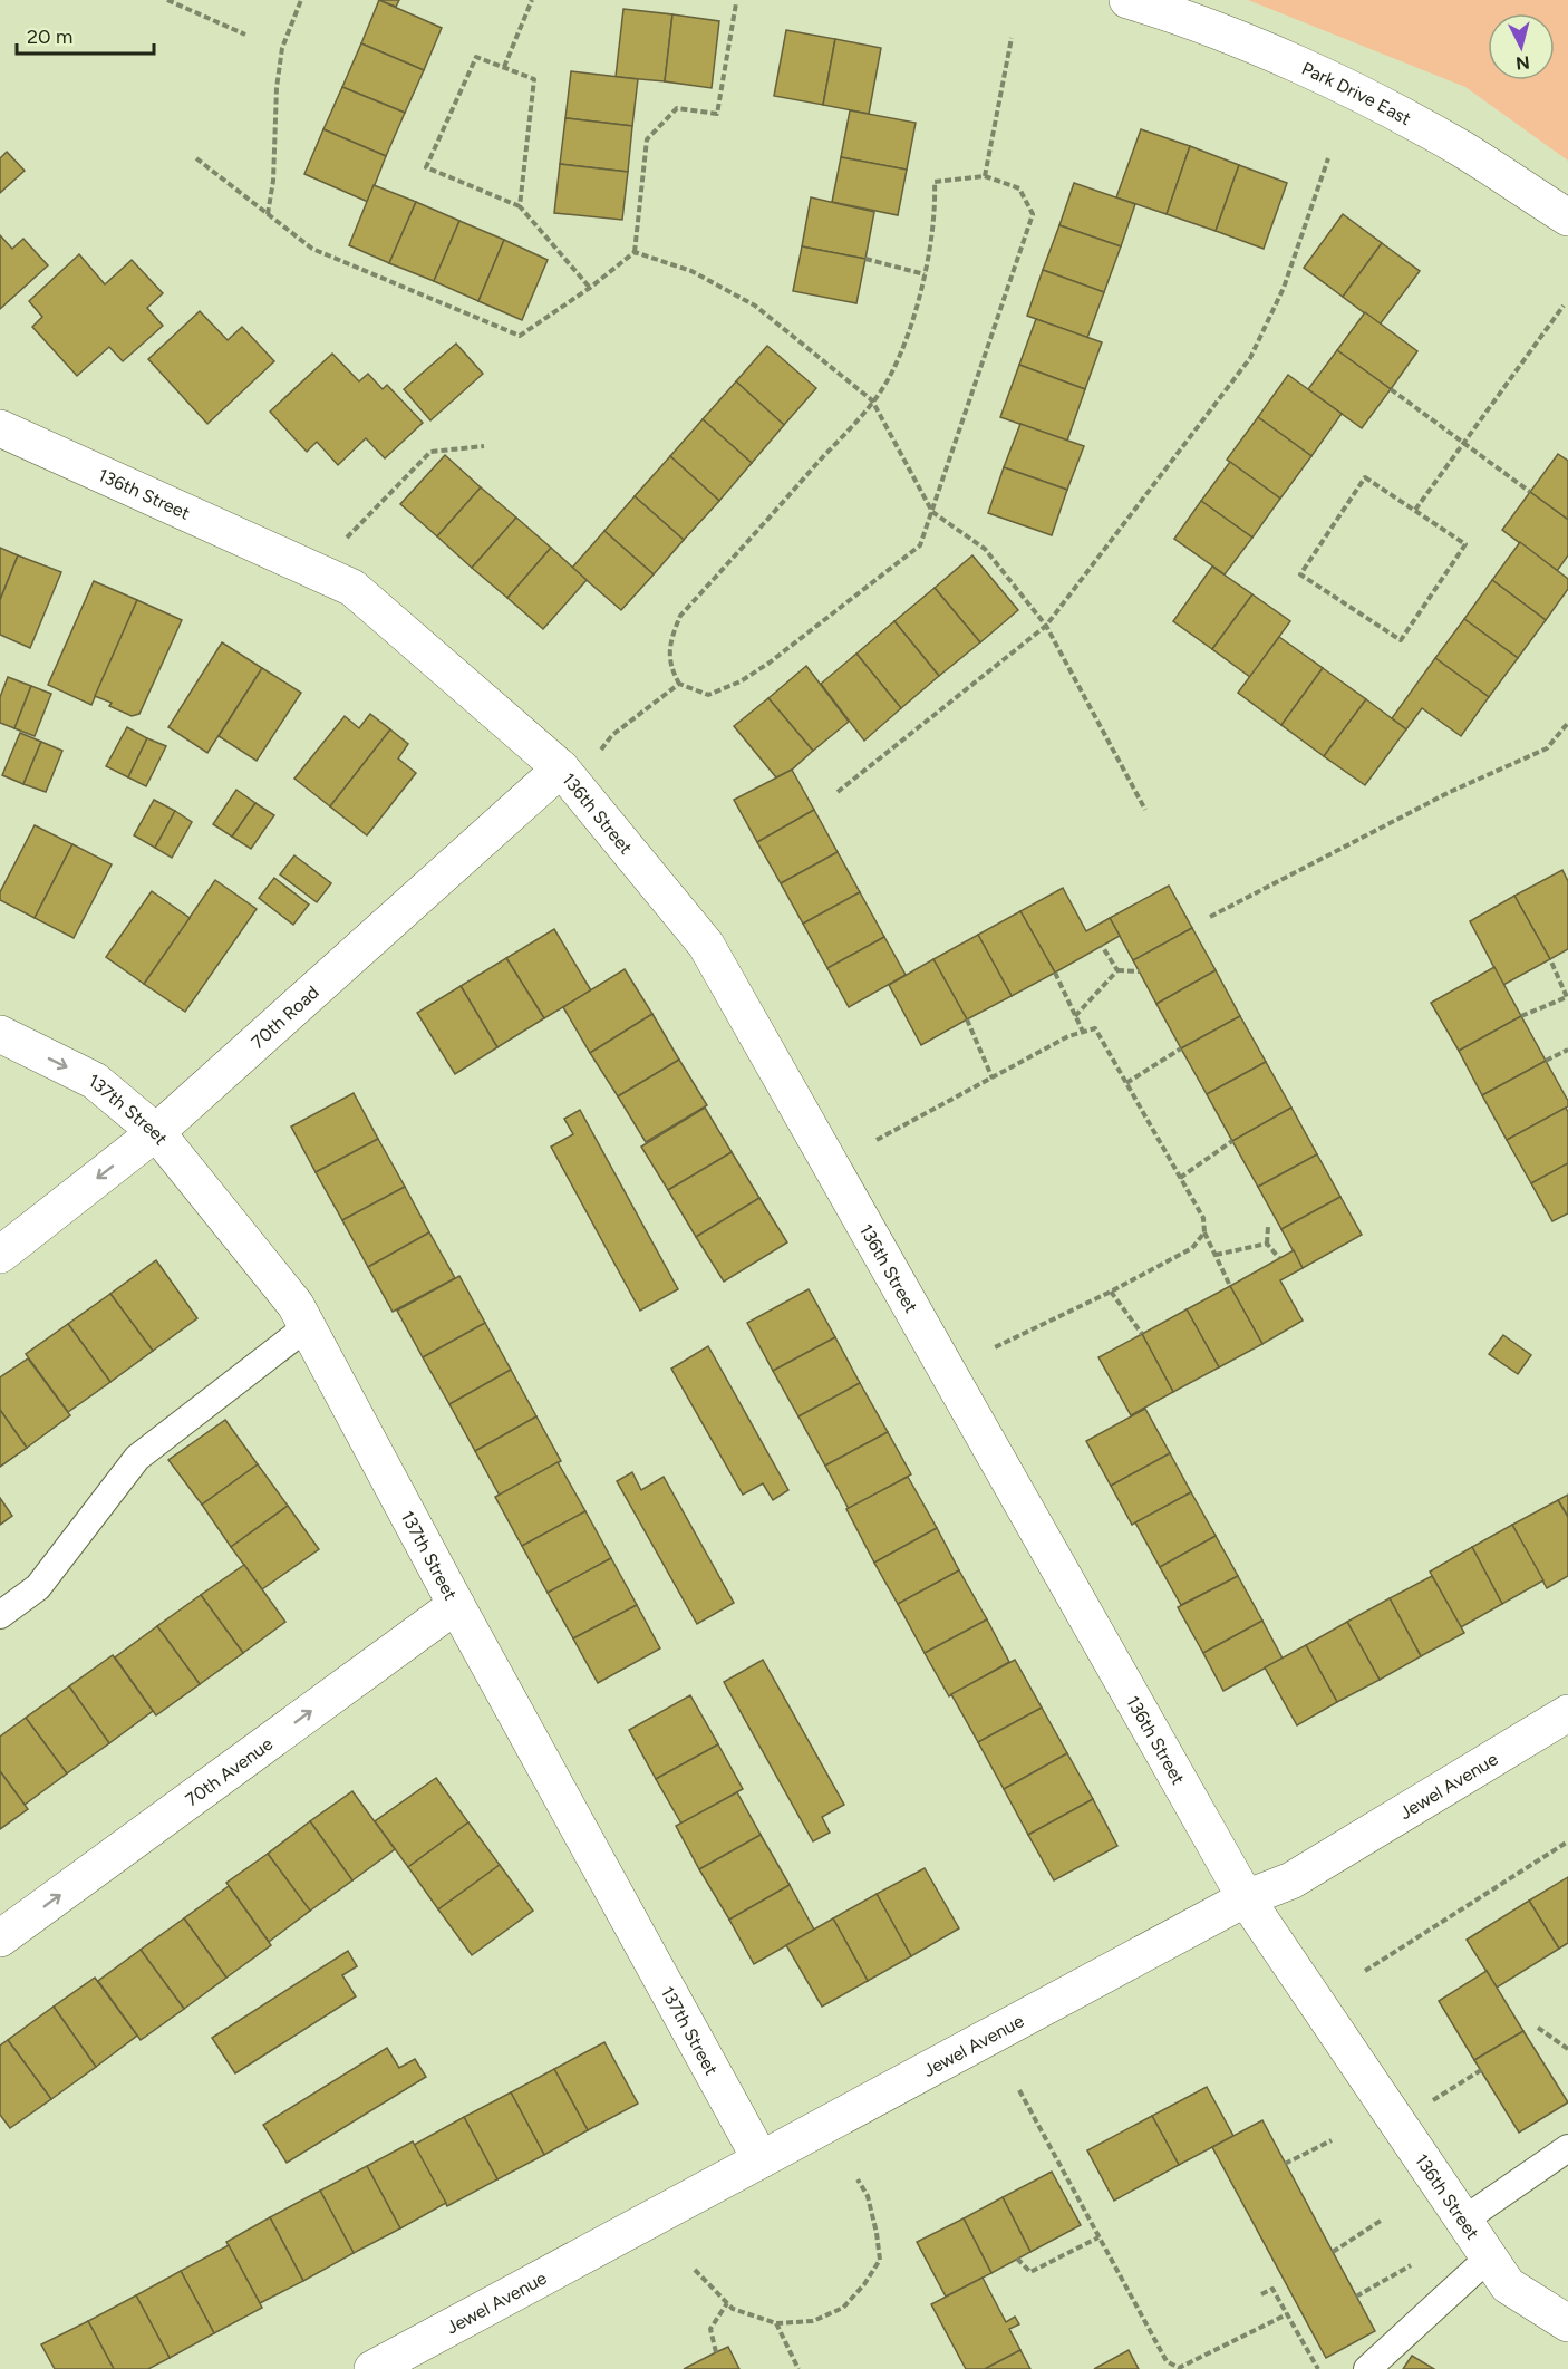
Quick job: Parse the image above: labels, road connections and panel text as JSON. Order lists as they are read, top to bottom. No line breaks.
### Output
{"streets":{"street":["Park Drive East","136th Street","70th Road","137th Street","70th Avenue","Jewel Avenue"]},"crossings":[["136th Street","70th Road"],["136th Street","Jewel Avenue"],["70th Road","137th Street"],["137th Street","70th Avenue"],["137th Street","Jewel Avenue"]],"one_way":["70th Avenue"],"scale_bar":"20 m","north":"bottom"}
